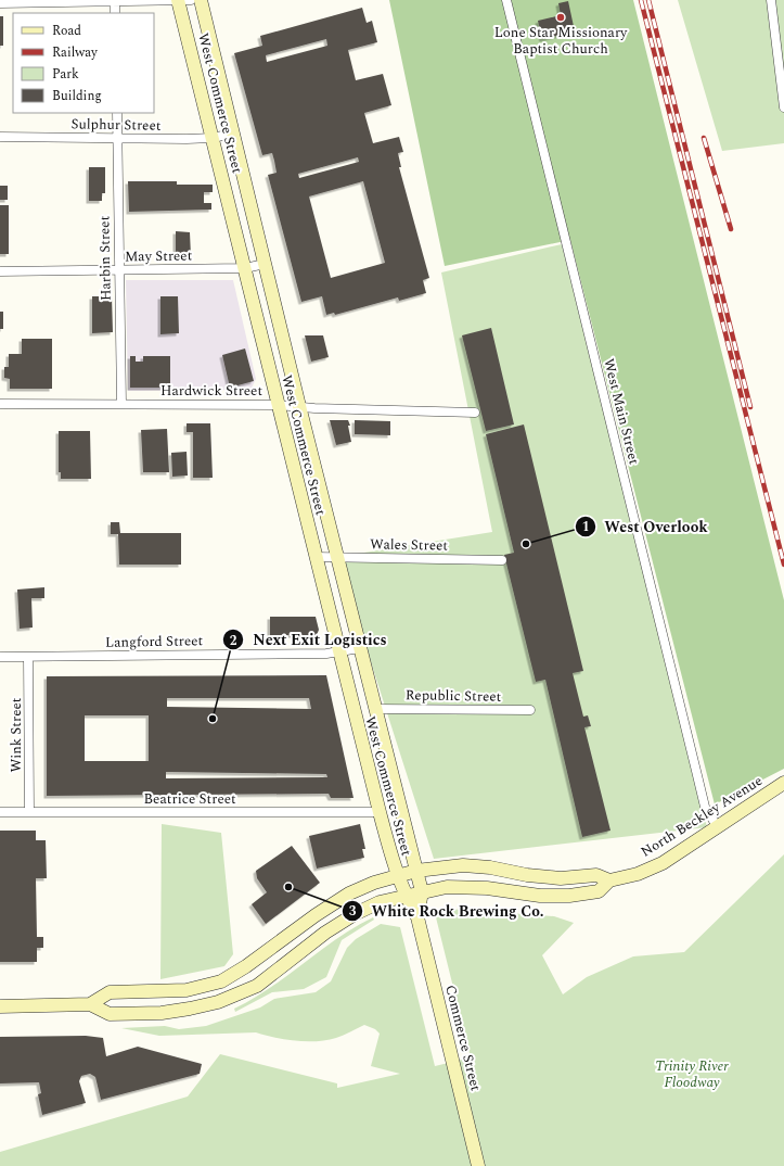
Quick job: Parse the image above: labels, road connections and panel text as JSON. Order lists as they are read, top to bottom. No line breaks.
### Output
{"streets":{"main road":["West Commerce Street","North Beckley Avenue","Commerce Street"],"street":["Sulphur Street","May Street","Harbin Street","Hardwick Street","West Main Street","Wales Street","Langford Street","Republic Street","Wink Street","Beatrice Street"]},"crossings":[["West Commerce Street","Sulphur Street"],["West Commerce Street","May Street"],["West Commerce Street","Hardwick Street"],["West Commerce Street","Wales Street"],["West Commerce Street","Langford Street"],["West Commerce Street","Republic Street"],["West Commerce Street","Beatrice Street"],["West Commerce Street","North Beckley Avenue"],["West Commerce Street","Commerce Street"],["Sulphur Street","Harbin Street"],["May Street","Harbin Street"],["Harbin Street","Hardwick Street"],["West Main Street","North Beckley Avenue"],["Langford Street","Wink Street"],["Wink Street","Beatrice Street"],["North Beckley Avenue","Commerce Street"]],"parks":["Trinity River Floodway"],"places":["Lone Star Missionary Baptist Church","West Overlook","Next Exit Logistics","White Rock Brewing Co."],"legend":["Road","Railway","Park","Building"]}
